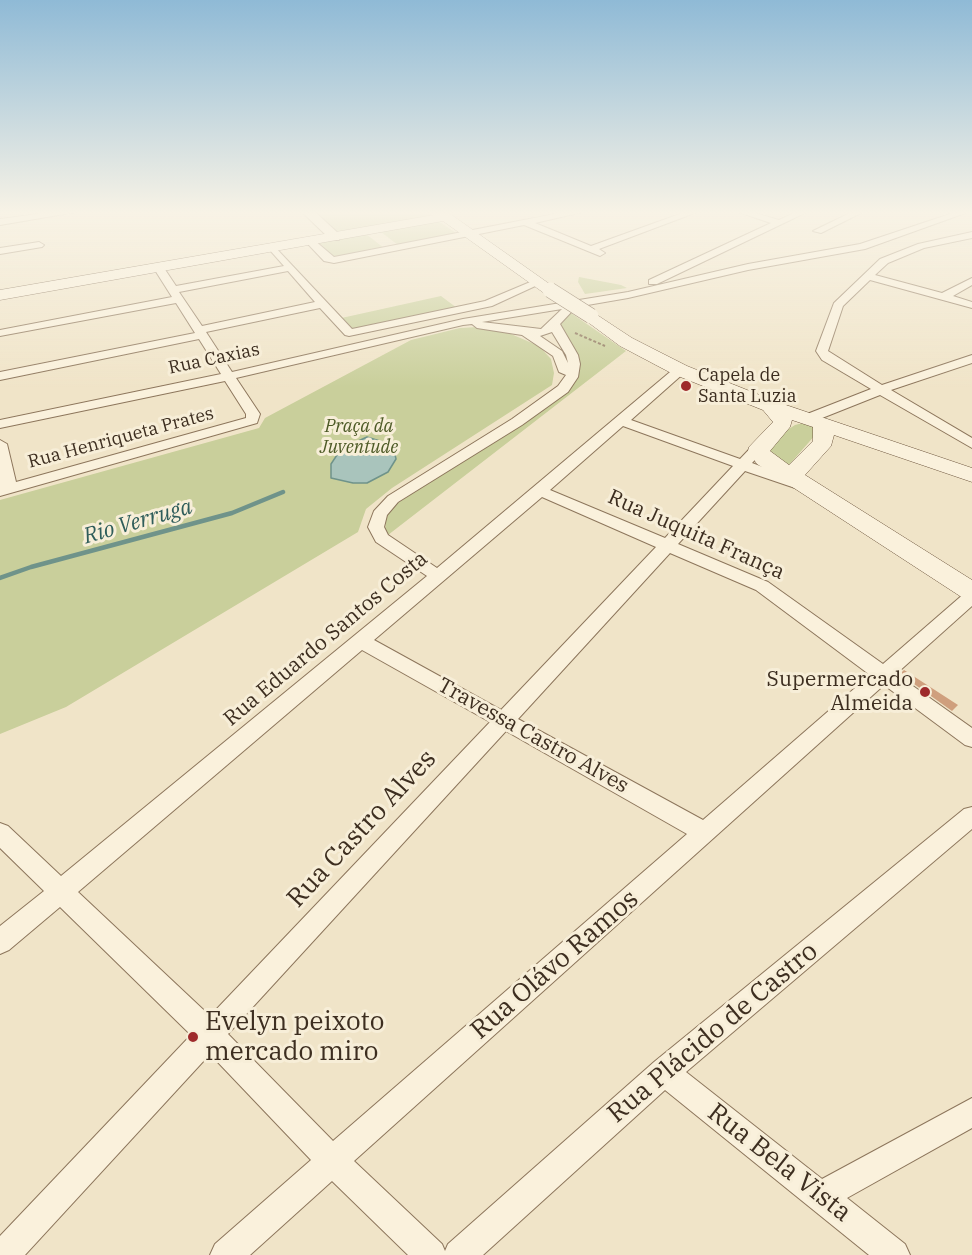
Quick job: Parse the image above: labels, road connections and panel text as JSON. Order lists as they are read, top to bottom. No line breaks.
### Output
{"streets":{"street":["Rua Caxias","Rua Henriqueta Prates","Rua Juquita França","Rua Eduardo Santos Costa","Travessa Castro Alves","Rua Castro Alves","Rua Olávo Ramos","Rua Plácido de Castro","Rua Bela Vista"]},"crossings":[["Rua Caxias","Rua Henriqueta Prates"],["Rua Juquita França","Rua Eduardo Santos Costa"],["Rua Juquita França","Rua Castro Alves"],["Rua Juquita França","Rua Olávo Ramos"],["Rua Eduardo Santos Costa","Travessa Castro Alves"],["Travessa Castro Alves","Rua Castro Alves"],["Travessa Castro Alves","Rua Olávo Ramos"],["Rua Plácido de Castro","Rua Bela Vista"]],"water":["Rio Verruga"],"parks":["Praça da Juventude"],"places":["Capela de Santa Luzia","Supermercado Almeida","Evelyn peixoto mercado miro"]}
